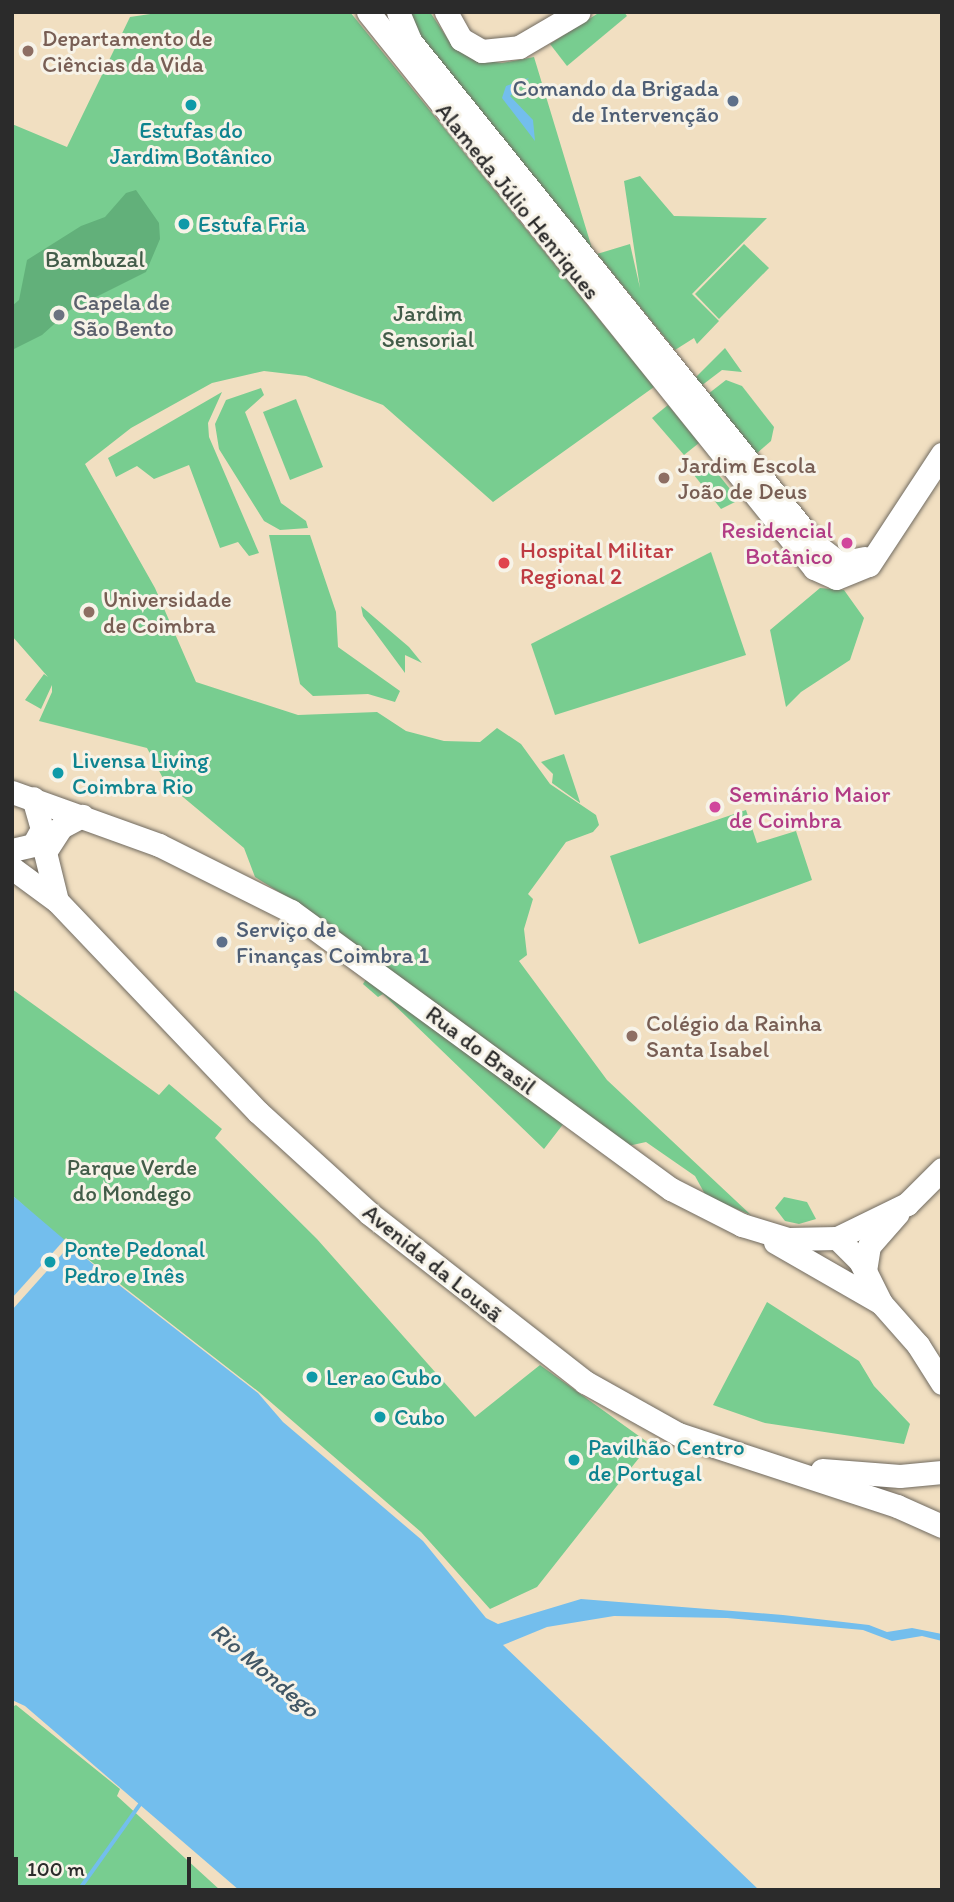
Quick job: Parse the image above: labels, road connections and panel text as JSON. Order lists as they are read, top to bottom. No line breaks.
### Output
{"streets":{"main road":["Alameda Júlio Henriques","Rua do Brasil","Avenida da Lousã"]},"water":["Rio Mondego"],"parks":["Bambuzal","Jardim Sensorial","Parque Verde do Mondego"],"places":["Departamento de Ciências da Vida","Comando da Brigada de Intervenção","Estufas do Jardim Botânico","Estufa Fria","Capela de São Bento","Jardim Escola João de Deus","Residencial Botânico","Hospital Militar Regional 2","Universidade de Coimbra","Livensa Living Coimbra Rio","Seminário Maior de Coimbra","Serviço de Finanças Coimbra 1","Colégio da Rainha Santa Isabel","Ponte Pedonal Pedro e Inês","Ler ao Cubo","Cubo","Pavilhão Centro de Portugal"],"scale_bar":"100 m"}
